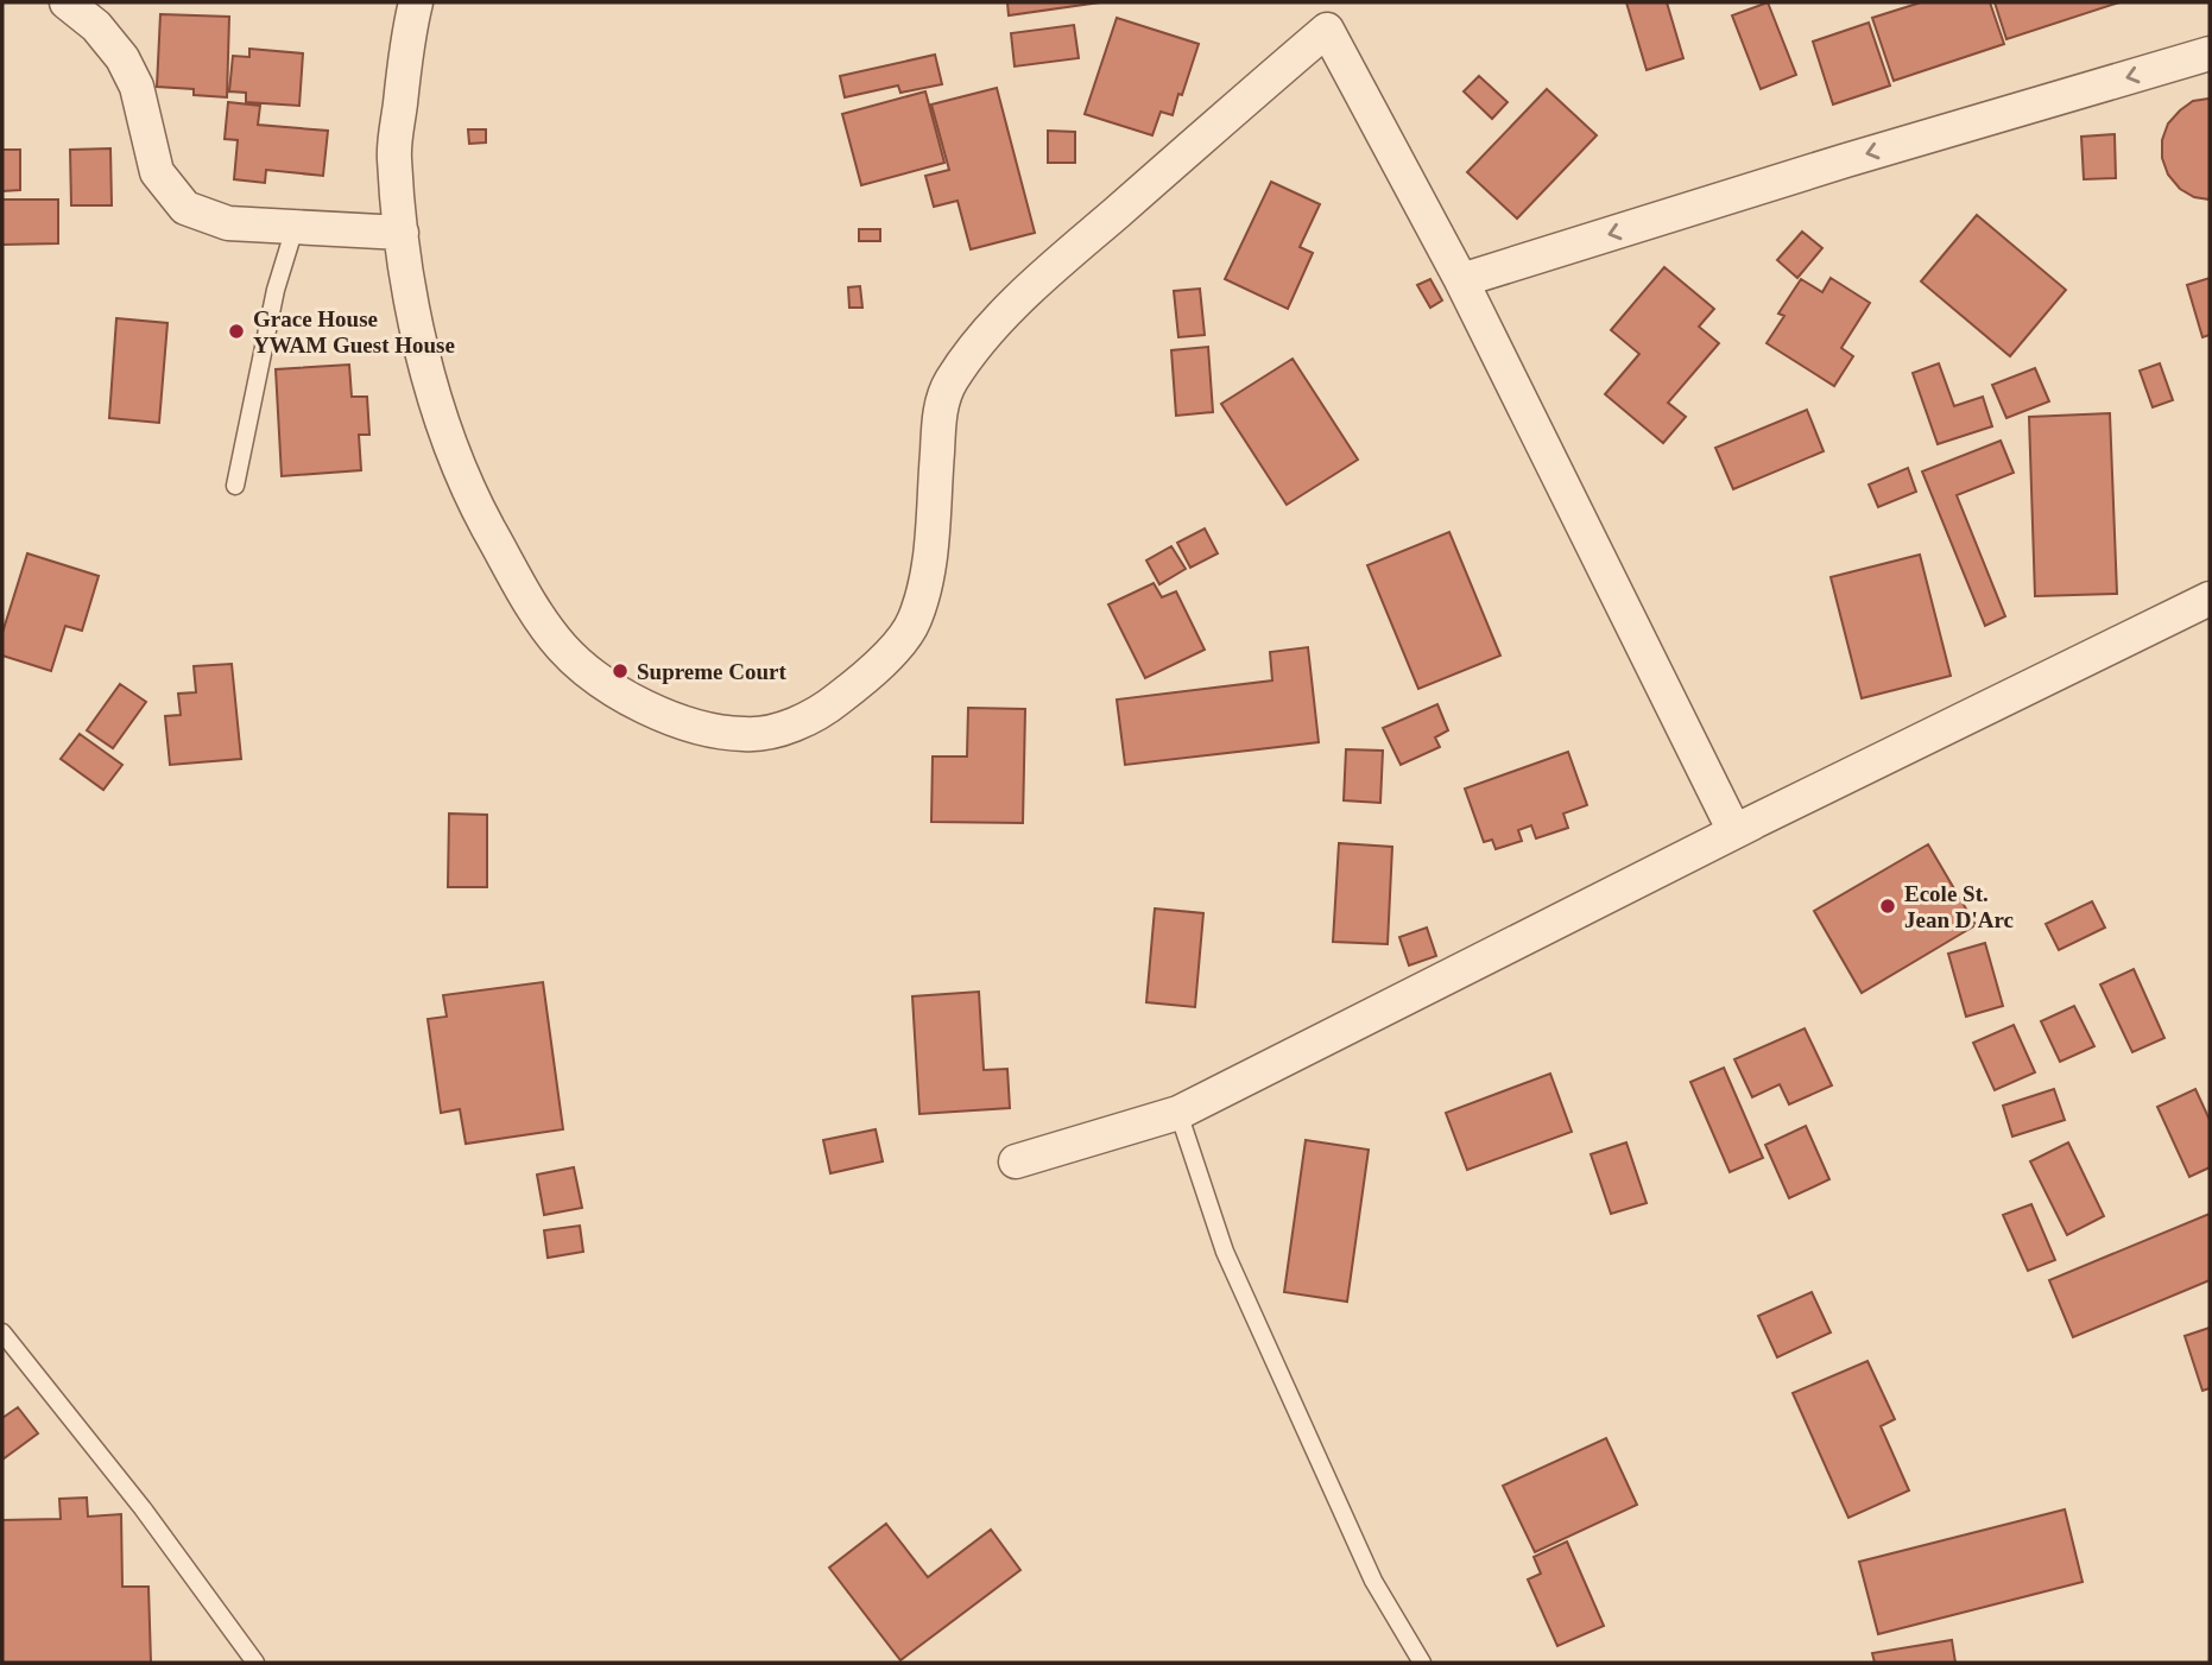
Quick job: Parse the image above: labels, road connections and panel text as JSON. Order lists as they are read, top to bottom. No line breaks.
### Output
{"places":["Grace House YWAM Guest House","Supreme Court","Ecole St. Jean D'Arc"]}
